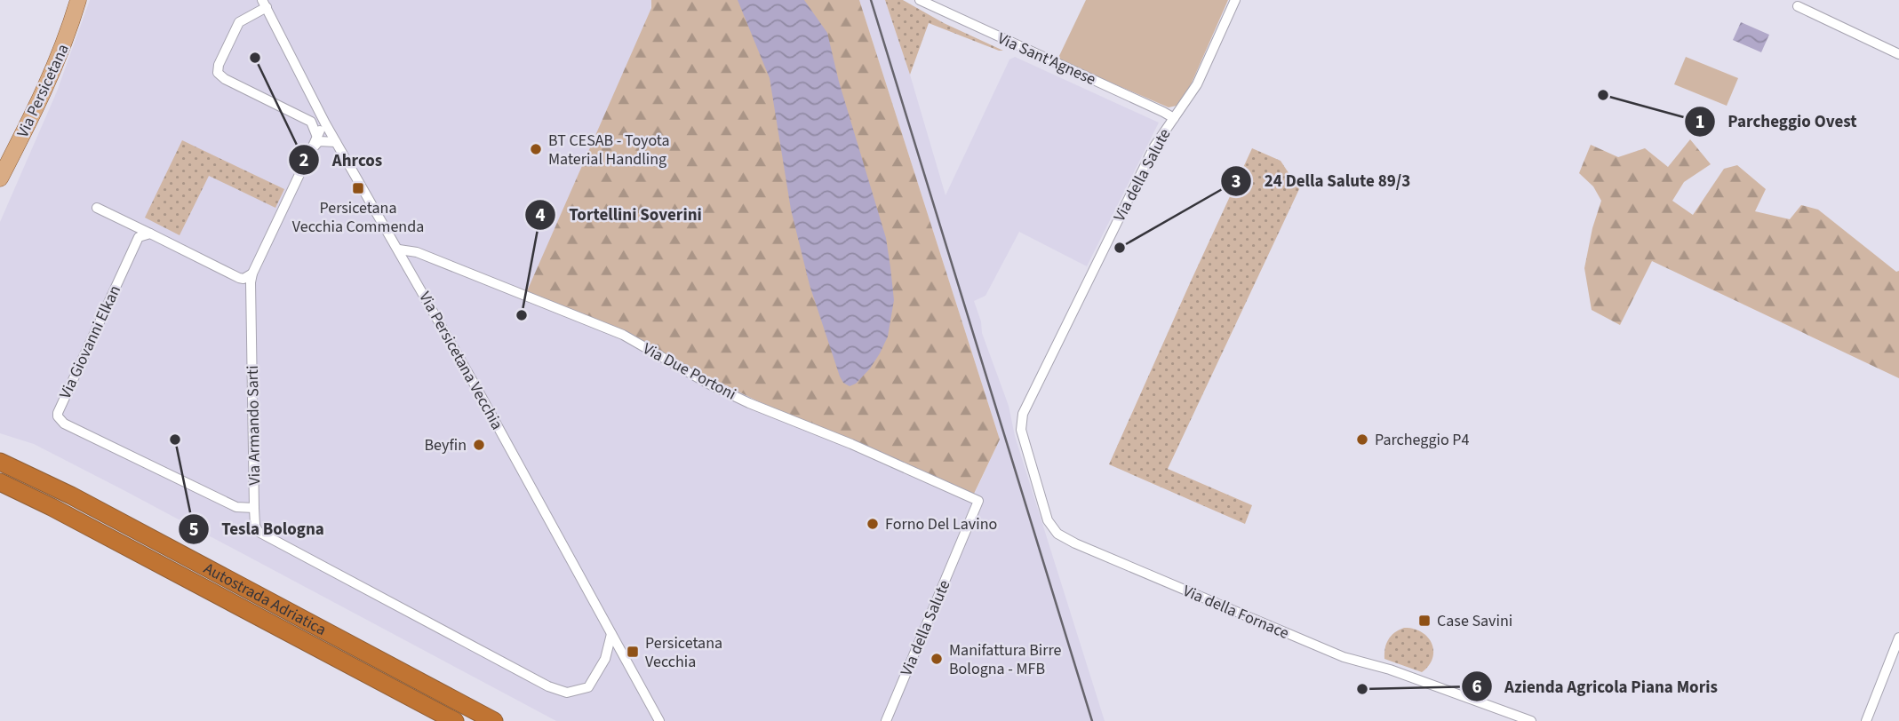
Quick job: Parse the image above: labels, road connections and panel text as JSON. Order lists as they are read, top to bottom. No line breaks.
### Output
{"streets":{"highway":["Autostrada Adriatica"],"main road":["Via Persicetana"],"street":["Via Sant'Agnese","Via della Salute","Via Giovanni Elkan","Via Persicetana Vecchia","Via Due Portoni","Via Armando Sarti","Via della Fornace"]},"crossings":[["Via Sant'Agnese","Via della Salute"],["Via della Salute","Via Due Portoni"],["Via della Salute","Via della Fornace"],["Via Giovanni Elkan","Via Armando Sarti"],["Via Persicetana Vecchia","Via Due Portoni"],["Via Persicetana Vecchia","Via Armando Sarti"]],"places":{"other":["Ahrcos","Parcheggio Ovest","BT CESAB - Toyota Material Handling","24 Della Salute 89/3","Tortellini Soverini","Tesla Bologna","Parcheggio P4","Beyfin","Forno Del Lavino","Manifattura Birre Bologna - MFB","Azienda Agricola Piana Moris"],"transit":["Persicetana Vecchia Commenda","Case Savini","Persicetana Vecchia"]}}
